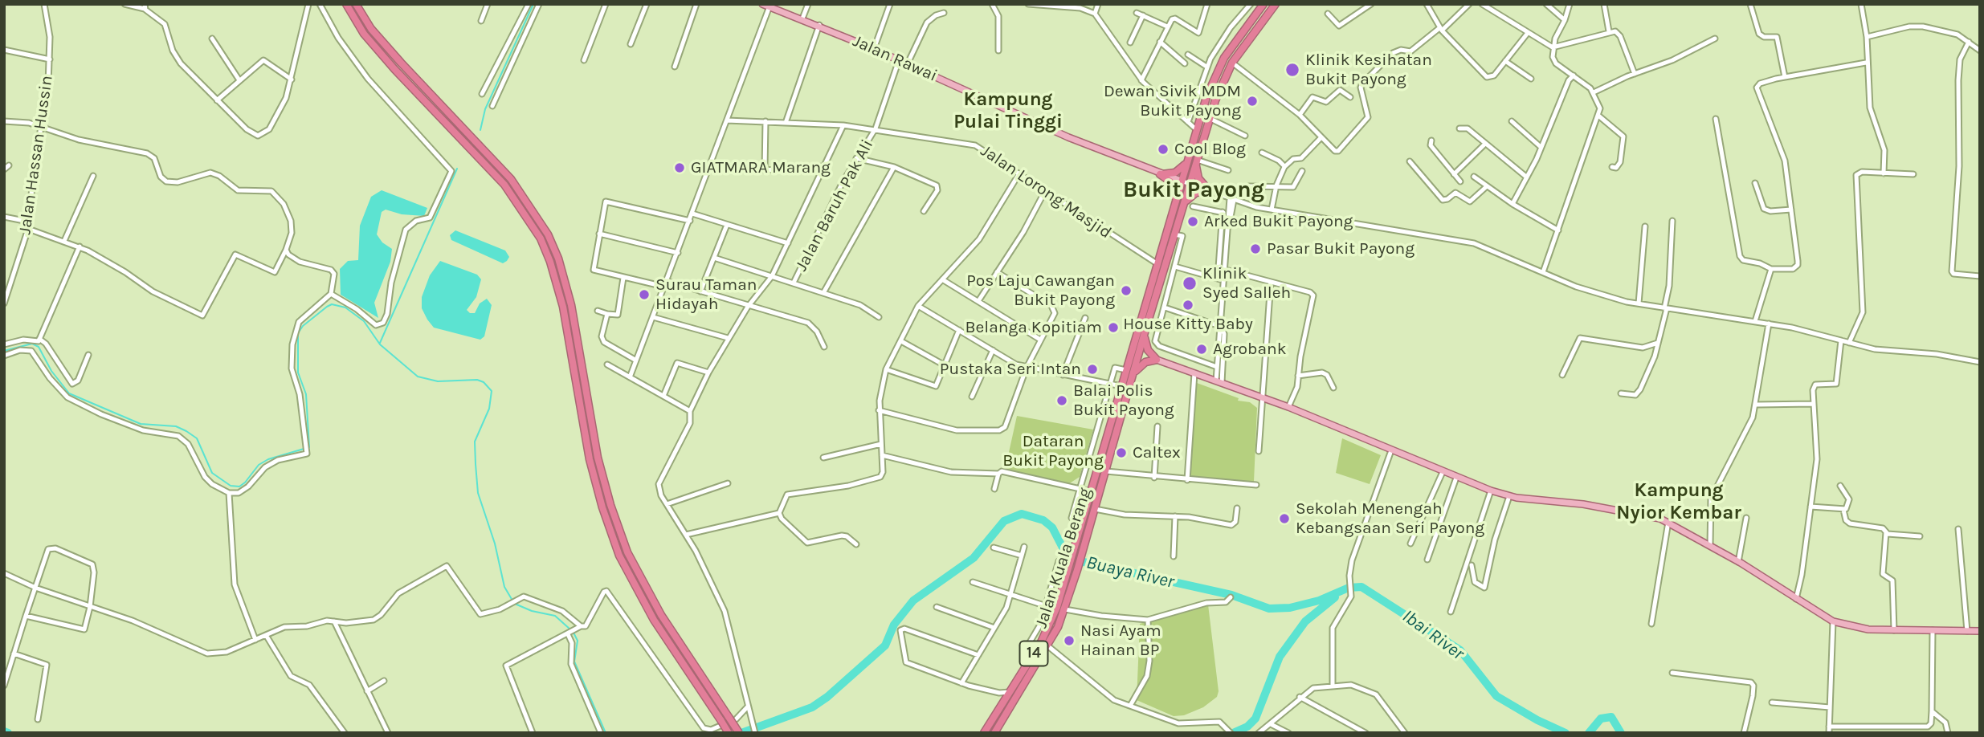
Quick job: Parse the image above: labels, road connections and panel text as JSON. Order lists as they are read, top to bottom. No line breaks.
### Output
{"streets":{"highway":["Jalan Kuala Berang","14"],"main road":["Jalan Rawai"],"street":["Jalan Hassan Hussin","Jalan Lorong Masjid","Jalan Baruh Pak Ali"]},"crossings":[["Jalan Rawai","Jalan Baruh Pak Ali"],["Jalan Rawai","Jalan Kuala Berang"],["Jalan Lorong Masjid","Jalan Baruh Pak Ali"],["Jalan Lorong Masjid","Jalan Kuala Berang"]],"districts":["Kampung Pulai Tinggi","Bukit Payong","Kampung Nyior Kembar"],"water":["Buaya River","Ibai River"],"parks":["Dataran Bukit Payong"],"places":["Klinik Kesihatan Bukit Payong","Dewan Sivik MDM Bukit Payong","Cool Blog","GIATMARA Marang","Arked Bukit Payong","Pasar Bukit Payong","Klinik Syed Salleh","Pos Laju Cawangan Bukit Payong","Surau Taman Hidayah","House Kitty Baby","Belanga Kopitiam","Agrobank","Pustaka Seri Intan","Balai Polis Bukit Payong","Caltex","Sekolah Menengah Kebangsaan Seri Payong","Nasi Ayam Hainan BP"]}
